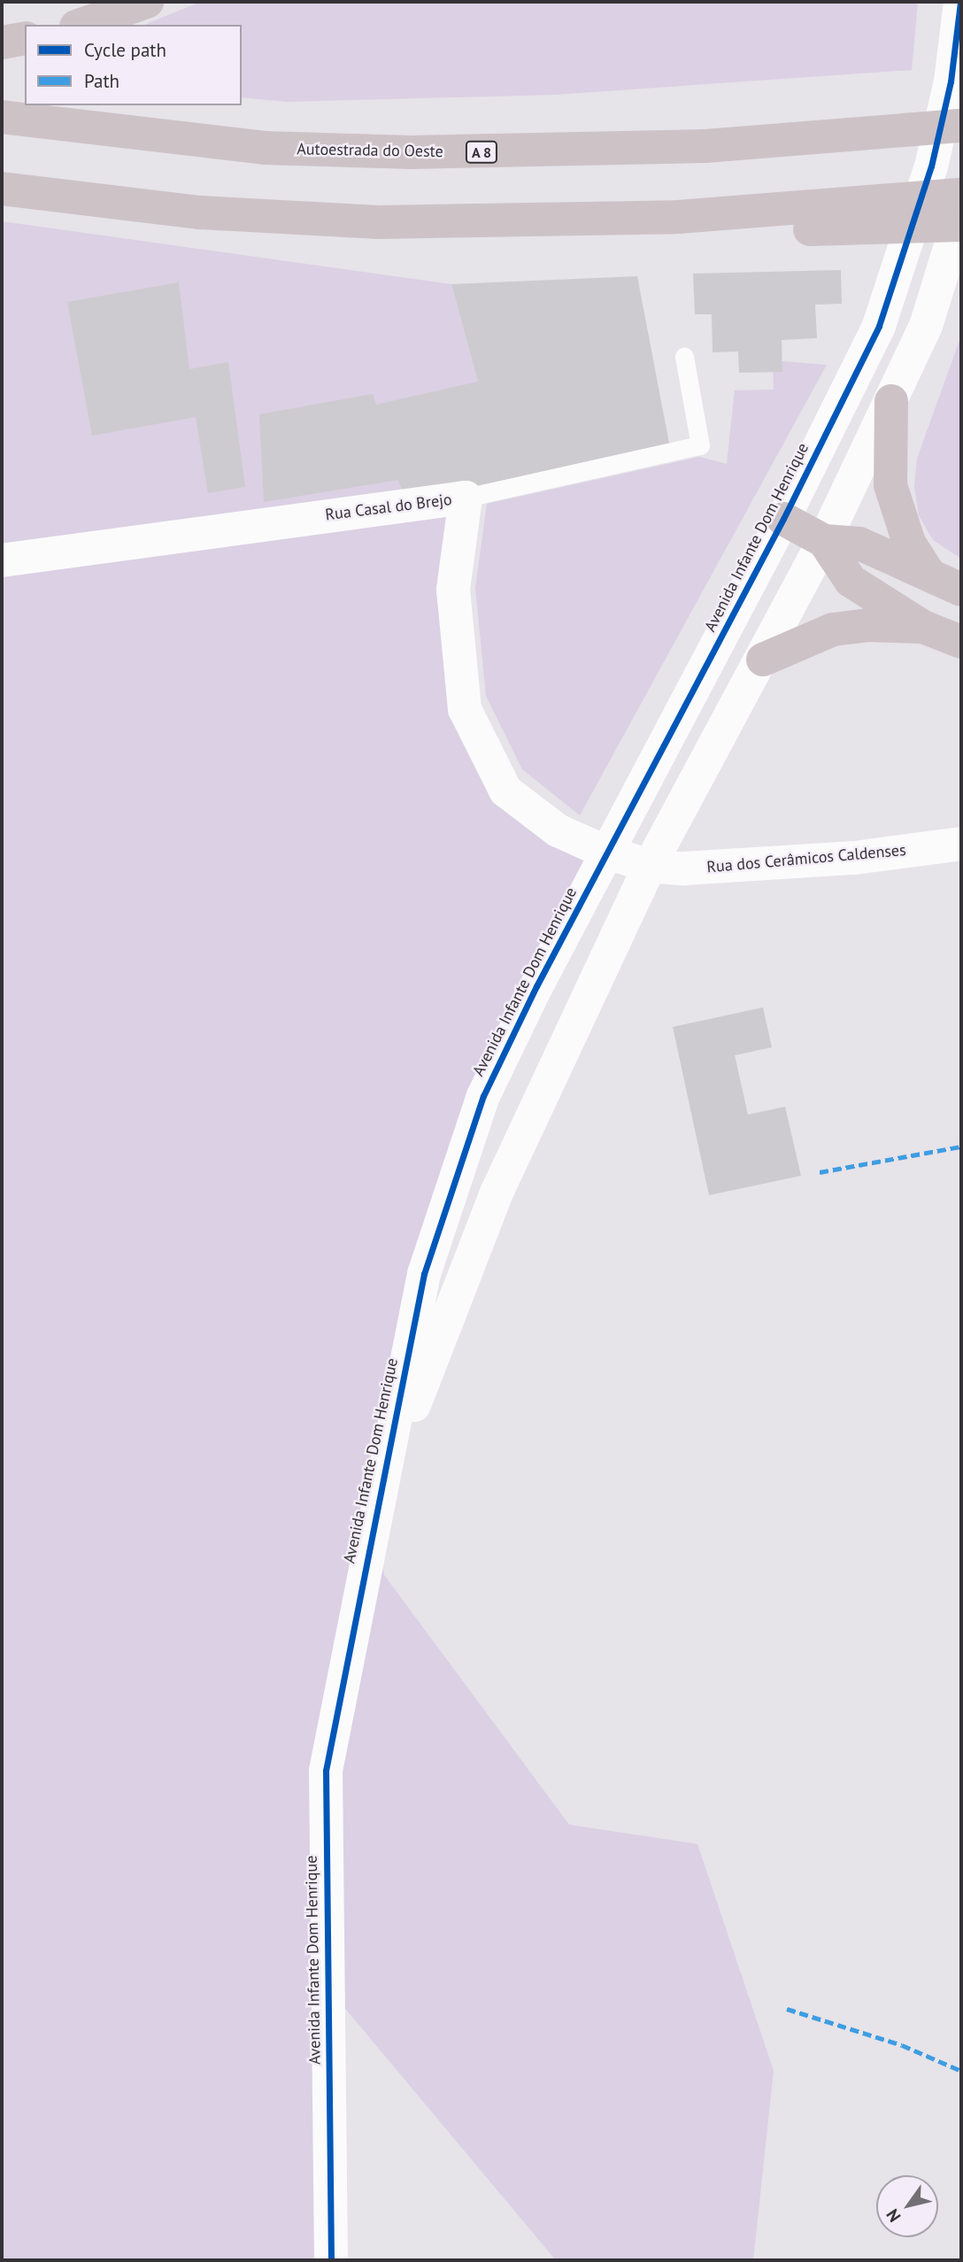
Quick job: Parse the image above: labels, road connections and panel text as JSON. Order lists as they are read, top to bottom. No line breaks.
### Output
{"streets":{"highway":["Autoestrada do Oeste","A 8"],"main road":["Rua Casal do Brejo","Avenida Infante Dom Henrique","Rua dos Cerâmicos Caldenses"]},"crossings":[["Rua Casal do Brejo","Avenida Infante Dom Henrique"],["Rua Casal do Brejo","Rua dos Cerâmicos Caldenses"],["Avenida Infante Dom Henrique","Rua dos Cerâmicos Caldenses"]],"legend":["Cycle path","Path"],"north":"bottom left"}
